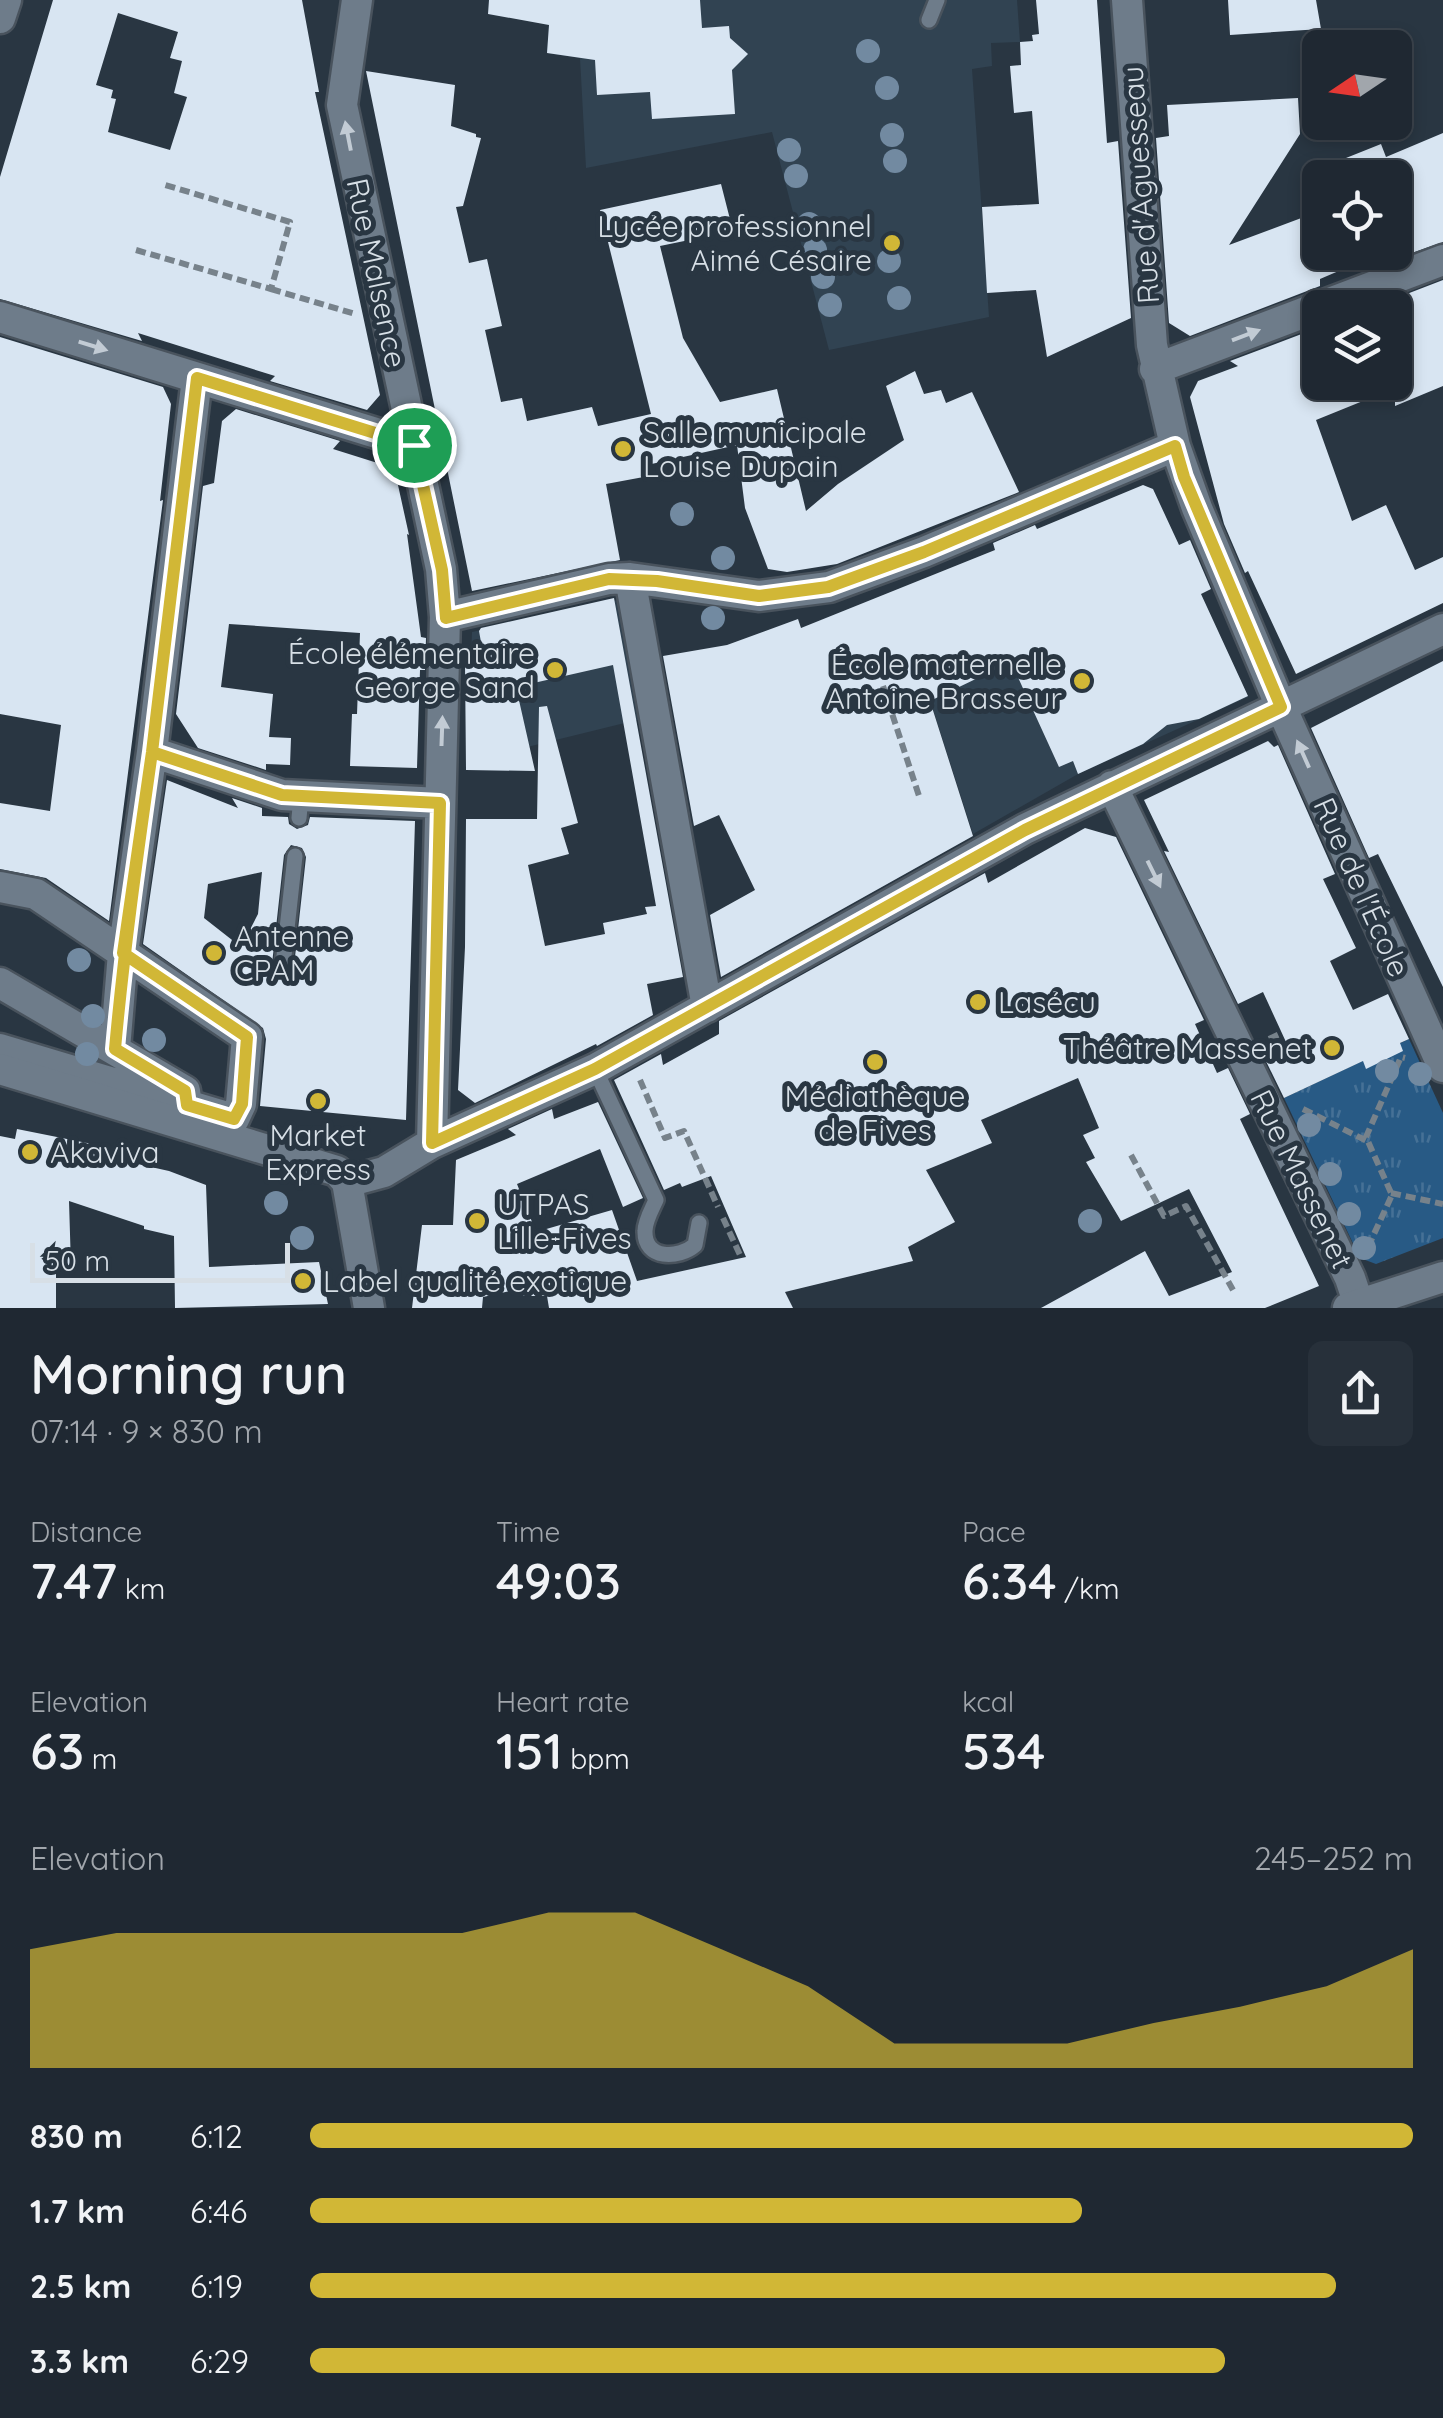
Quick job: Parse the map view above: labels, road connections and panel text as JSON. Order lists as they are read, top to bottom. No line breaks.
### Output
{"streets":{"street":["Rue d'Aguesseau","Rue Malsence","Rue de l'École","Rue Massenet"]},"crossings":[["Rue d'Aguesseau","Rue de l'École"]],"one_way":["Rue de l'École","Rue Massenet"],"places":["Lycée professionnel Aimé Césaire","Salle municipale Louise Dupain","École élémentaire George Sand","École maternelle Antoine Brasseur","Antenne CPAM","Lasécu","Théâtre Massenet","Médiathèque de Fives","Market Express","Akaviva","UTPAS Lille-Fives","Label qualité exotique"],"scale_bar":"50 m","north":"left","page":{"scale":"50 m","heading":["Morning run","07:14 · 9 × 830 m"],"stats":[["Distance","7.47 km"],["Time","49:03"],["Pace","6:34 /km"],["Elevation","63 m"],["Heart rate","151 bpm"],["kcal","534"]],"chart":["Elevation","245–252 m"],"list":[{"name":"830 m","note":"6:12"},{"name":"1.7 km","note":"6:46"},{"name":"2.5 km","note":"6:19"},{"name":"3.3 km","note":"6:29"}]}}
